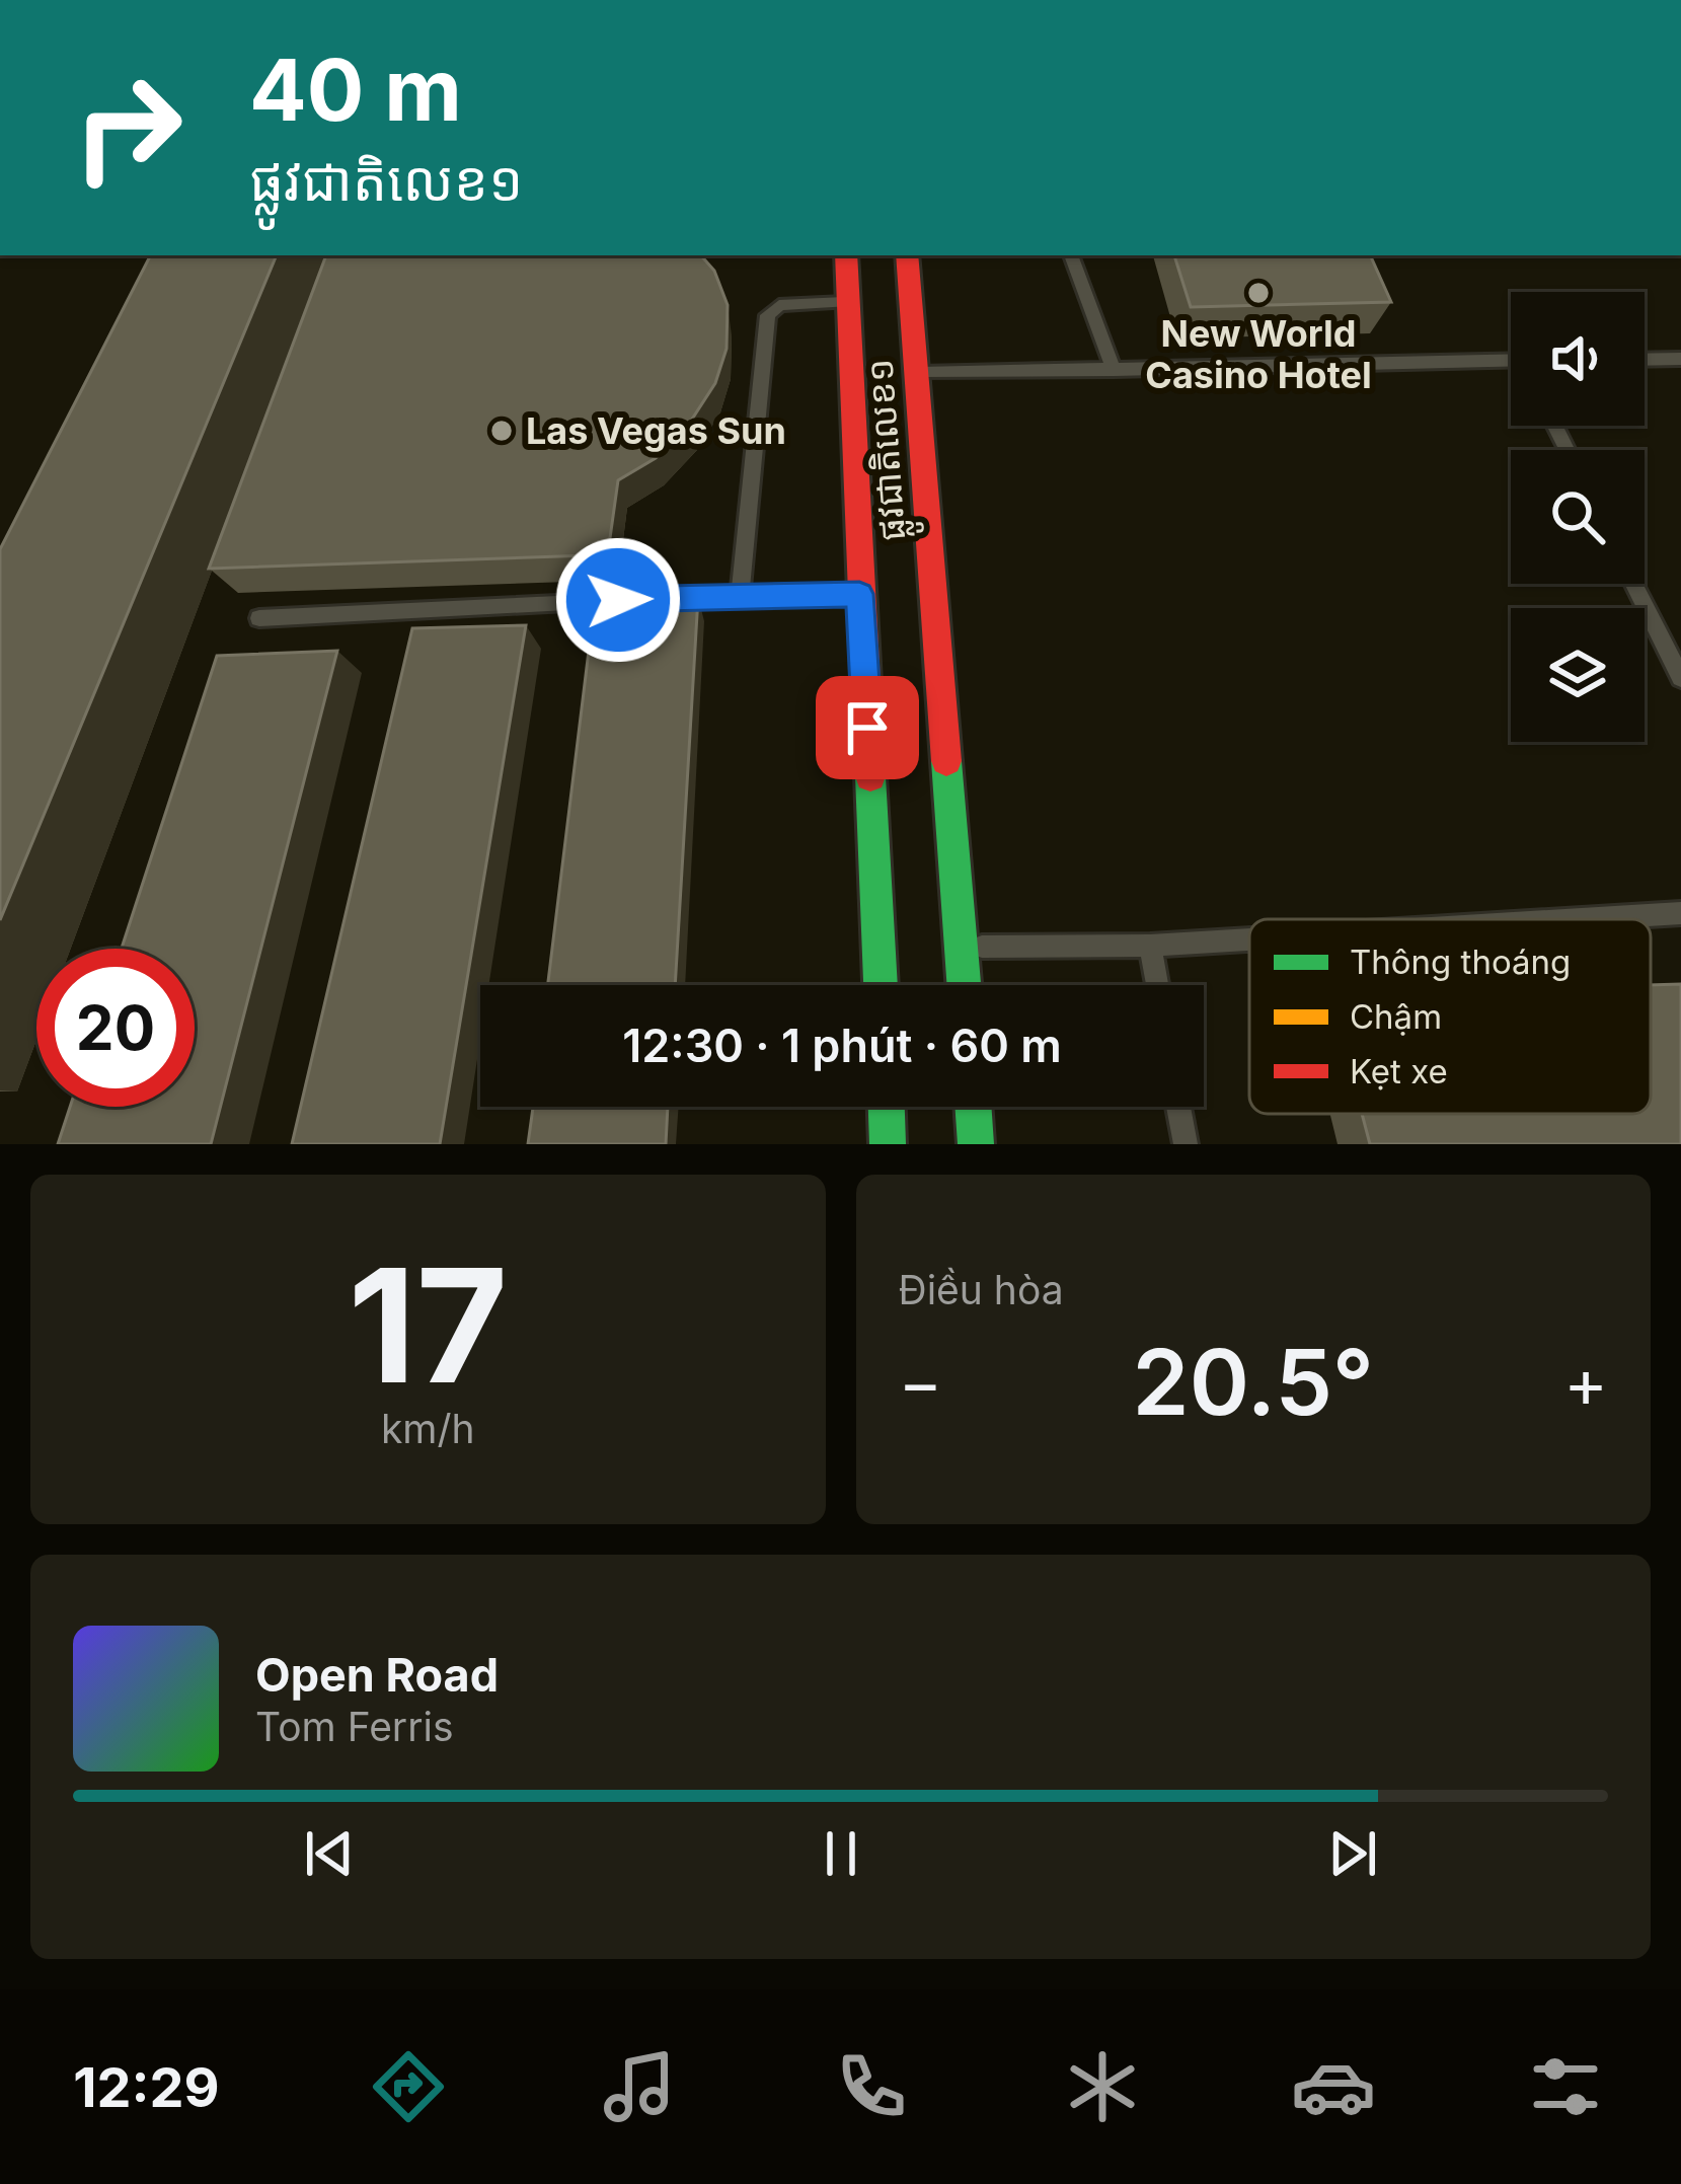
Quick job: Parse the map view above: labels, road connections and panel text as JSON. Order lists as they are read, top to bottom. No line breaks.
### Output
{"streets":{"highway":["ផ្លូវជាតិលេខ១"]},"places":["New World Casino Hotel","Las Vegas Sun"],"legend":["Thông thoáng","Chậm","Kẹt xe"],"page":{"turn":["40 m","ផ្លូវជាតិលេខ១"],"limit":"20","trip":"12:30 · 1 phút · 60 m","tile":[["17","km/h"],"Điều hòa"],"heat":["−","20.5°","+"],"song":["Open Road","Tom Ferris"],"tabs":"12:29"}}
